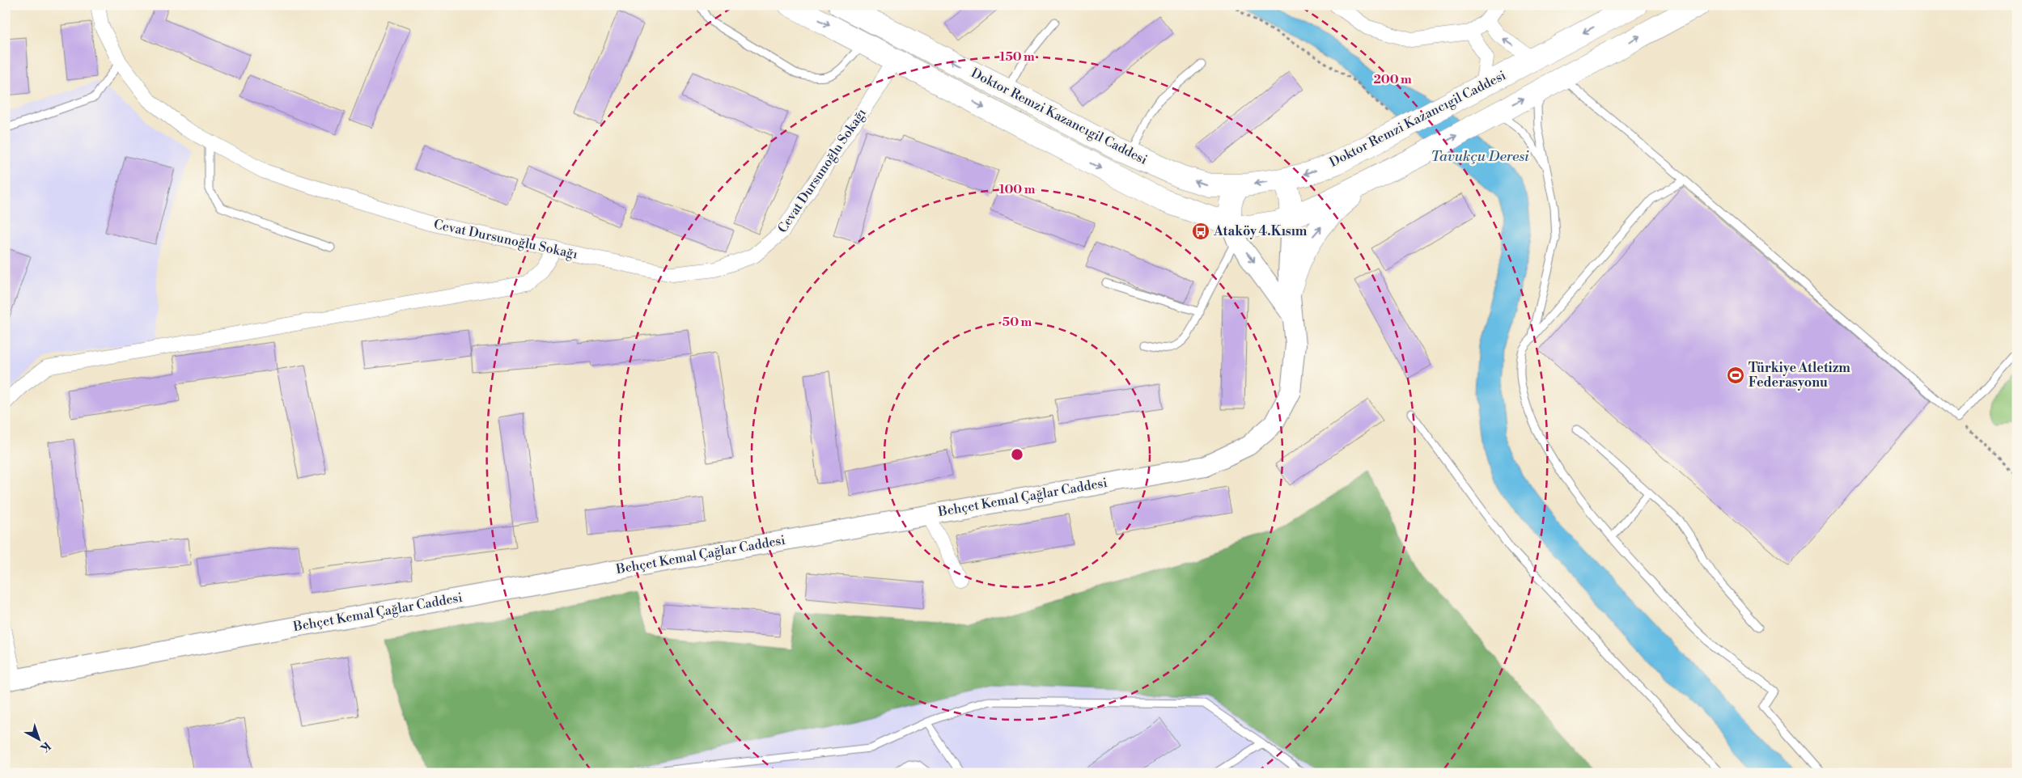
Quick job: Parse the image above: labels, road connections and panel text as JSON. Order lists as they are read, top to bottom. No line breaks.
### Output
{"streets":{"main road":["Doktor Remzi Kazancıgil Caddesi","Behçet Kemal Çağlar Caddesi"],"street":["Cevat Dursunoğlu Sokağı"]},"crossings":[["Doktor Remzi Kazancıgil Caddesi","Cevat Dursunoğlu Sokağı"],["Doktor Remzi Kazancıgil Caddesi","Behçet Kemal Çağlar Caddesi"]],"water":["Tavukçu Deresi"],"places":{"bus stop":["Ataköy 4.Kısım"],"sports":["Türkiye Atletizm Federasyonu"]},"north":"bottom right","rings":["150 m","200 m","100 m","50 m"]}
